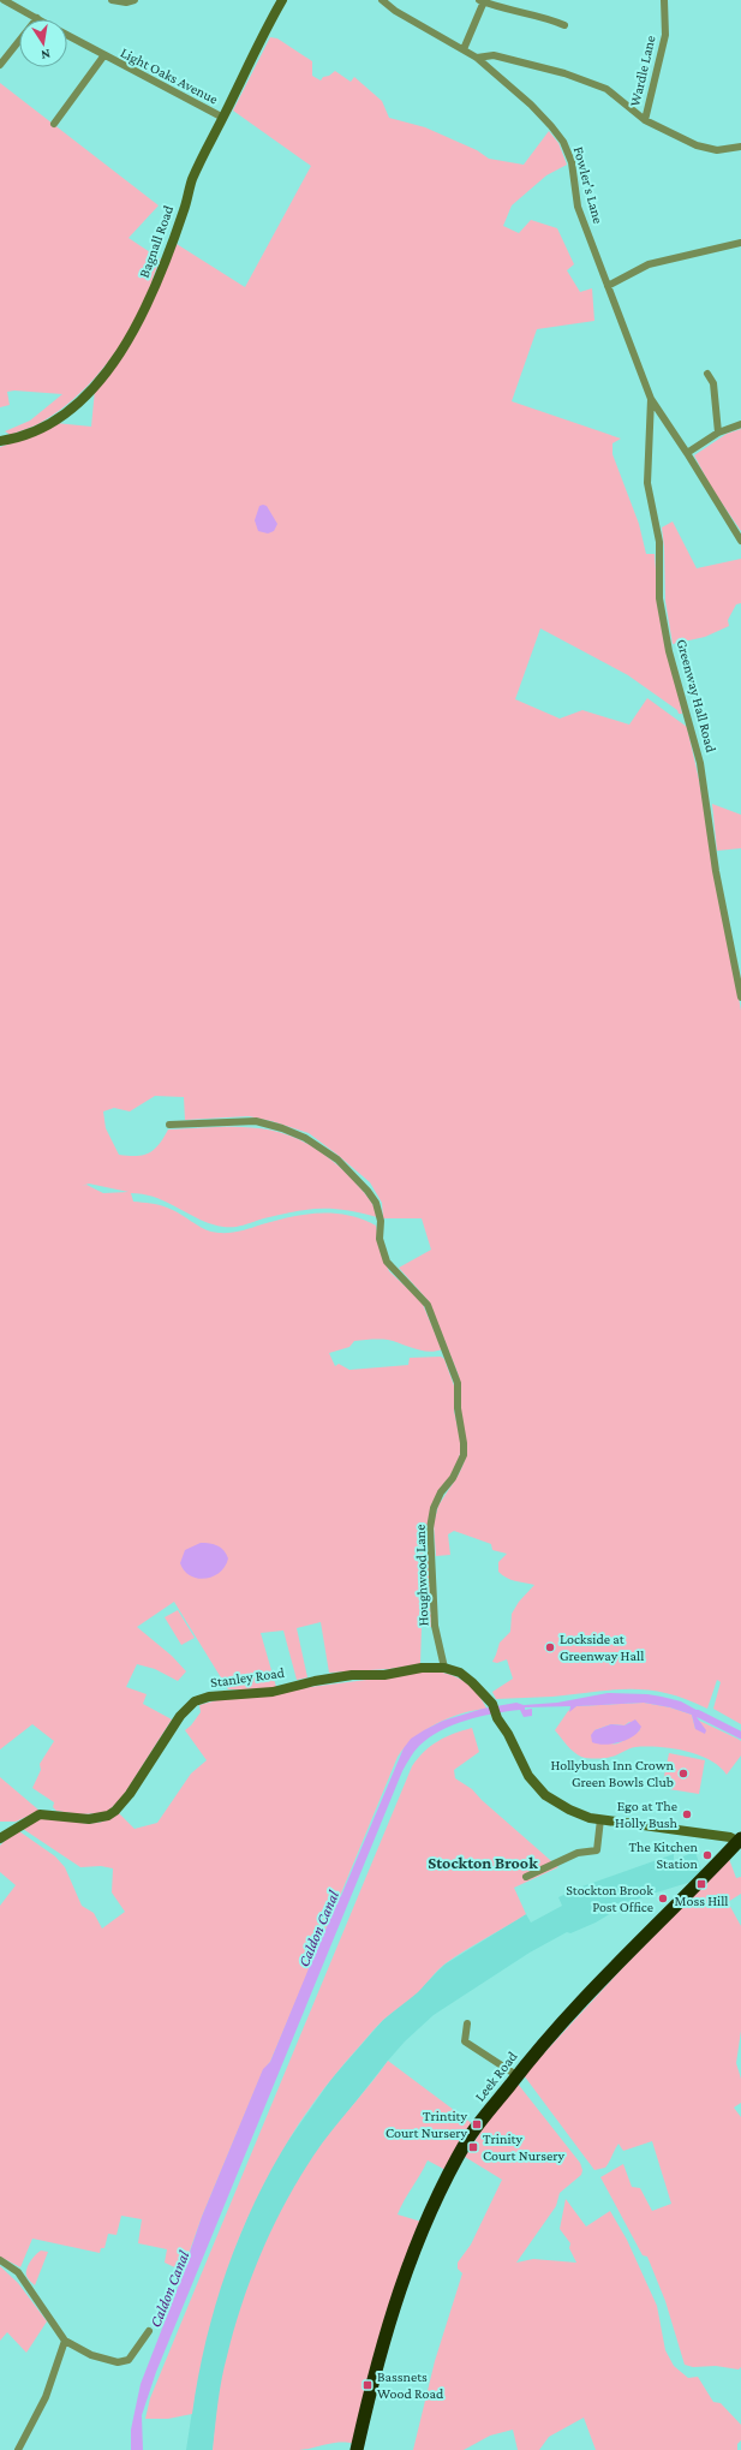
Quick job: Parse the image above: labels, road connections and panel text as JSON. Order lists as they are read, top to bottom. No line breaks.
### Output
{"streets":{"highway":["Leek Road"],"street":["Wardle Lane","Light Oaks Avenue","Fowler's Lane","Bagnall Road","Greenway Hall Road","Houghwood Lane","Stanley Road"]},"crossings":[["Light Oaks Avenue","Bagnall Road"],["Fowler's Lane","Greenway Hall Road"],["Houghwood Lane","Stanley Road"]],"districts":["Stockton Brook"],"water":["Caldon Canal"],"places":{"other":["Lockside at Greenway Hall","Hollybush Inn Crown Green Bowls Club","Ego at The Holly Bush","The Kitchen Station","Stockton Brook Post Office"],"transit":["Moss Hill","Trintity Court Nursery","Trinity Court Nursery","Bassnets Wood Road"]},"north":"bottom"}
